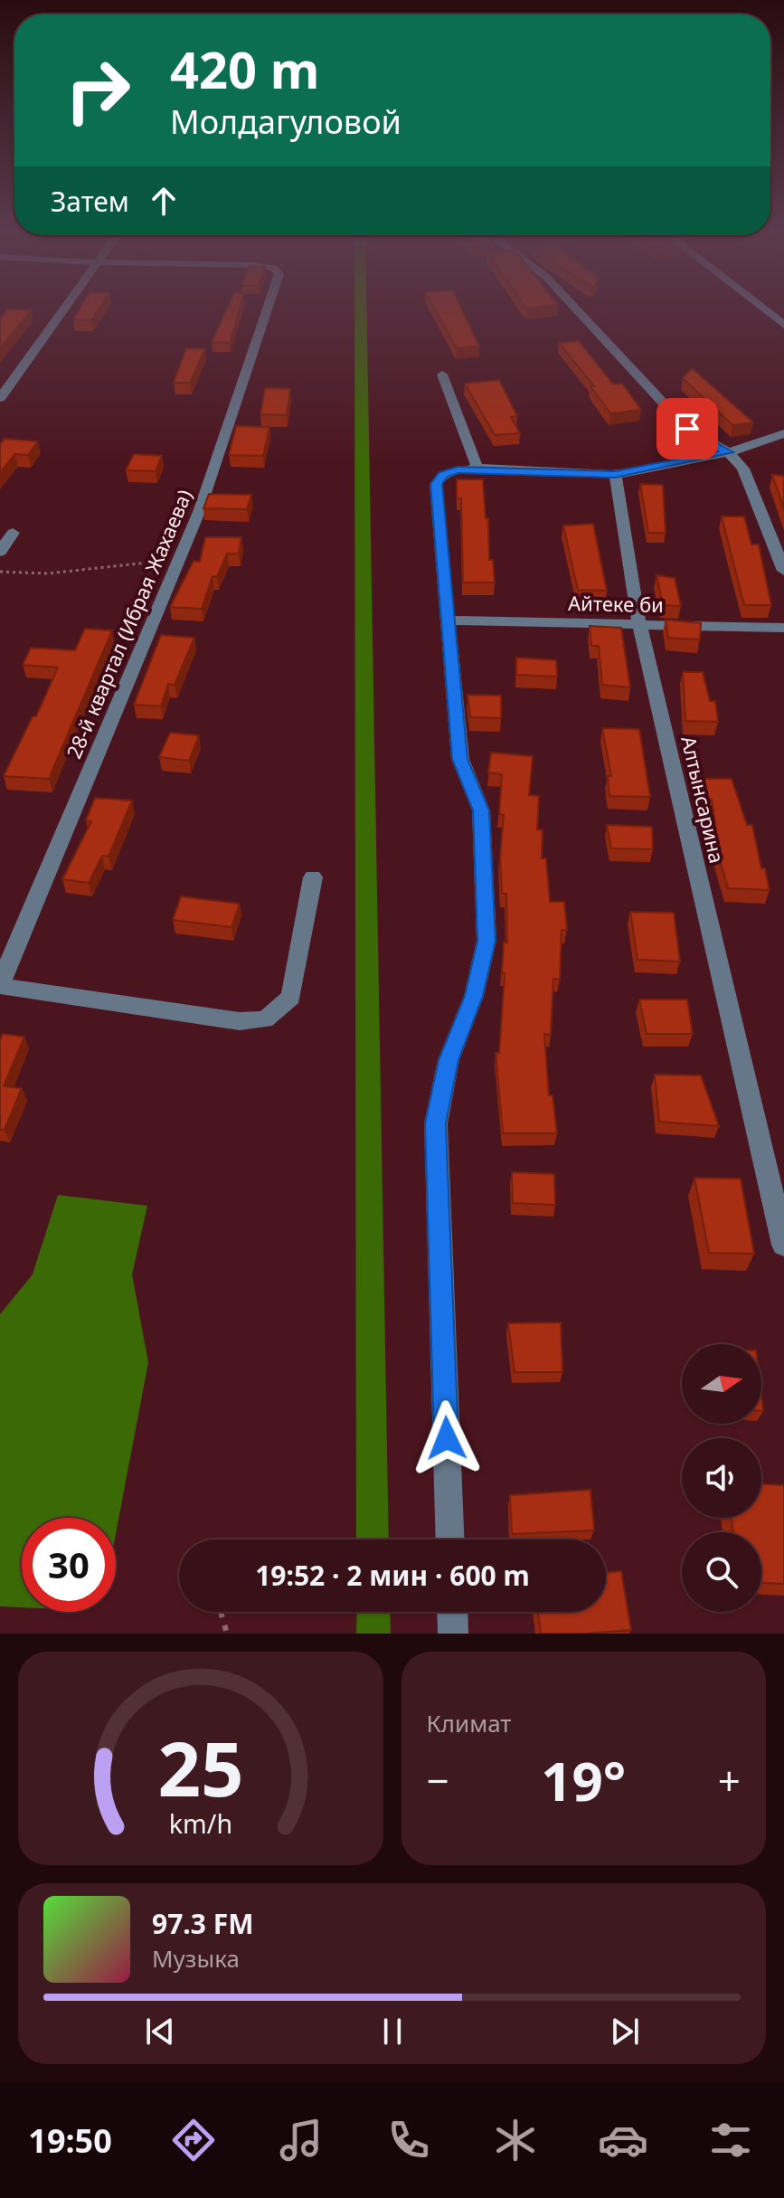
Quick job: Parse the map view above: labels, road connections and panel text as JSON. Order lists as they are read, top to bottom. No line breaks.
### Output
{"streets":{"street":["Айтеке би","28-й квартал (Ибрая Жахаева)","Алтынсарина"]},"crossings":[["Айтеке би","Алтынсарина"]],"north":"right","page":{"turn":["420 m","Молдагуловой"],"then":"Затем","limit":"30","trip":"19:52 · 2 мин · 600 m","tile":"Климат","heat":["−","19°","+"],"song":["97.3 FM","Музыка"],"tabs":"19:50","gauge":["25","km/h"]}}
